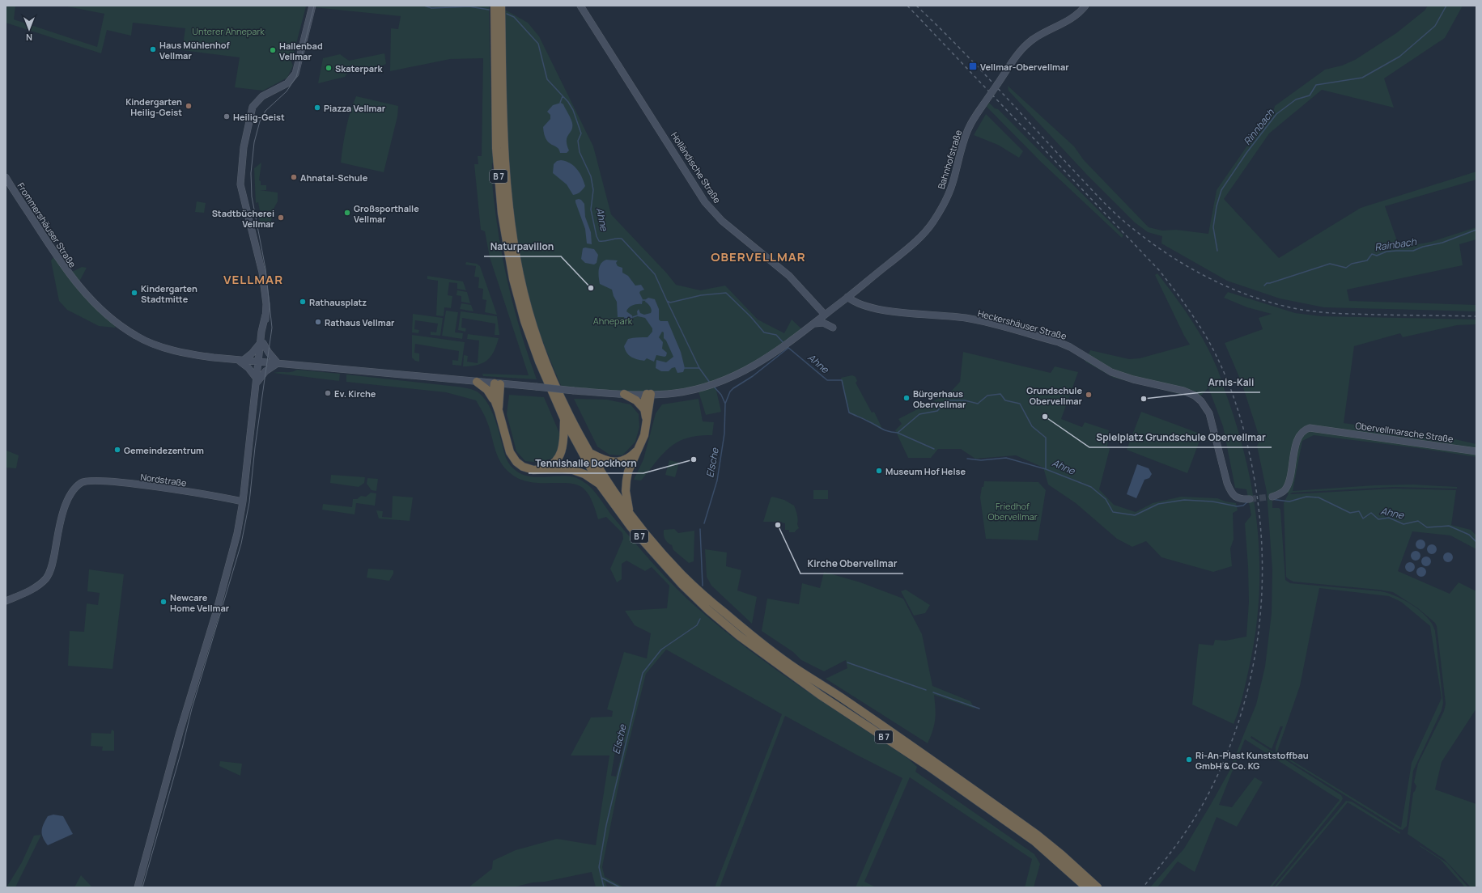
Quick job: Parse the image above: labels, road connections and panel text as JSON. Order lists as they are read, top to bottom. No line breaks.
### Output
{"streets":{"highway":["B 7"],"main road":["Bahnhofstraße","Holländische Straße","Frommershäuser Straße","Heckershäuser Straße","Obervellmarsche Straße","Nordstraße"]},"crossings":[["Bahnhofstraße","Holländische Straße"],["Bahnhofstraße","Frommershäuser Straße"],["Bahnhofstraße","Heckershäuser Straße"]],"districts":["OBERVELLMAR","VELLMAR"],"water":["Rinnbach","Ahne","Rainbach","Elsche"],"parks":["Unterer Ahnepark","Ahnepark","Friedhof Obervellmar"],"places":{"other":["Haus Mühlenhof Vellmar","Hallenbad Vellmar","Skaterpark","Kindergarten Heilig-Geist","Piazza Vellmar","Heilig-Geist","Ahnatal-Schule","Großsporthalle Vellmar","Stadtbücherei Vellmar","Naturpavillon","Kindergarten Stadtmitte","Rathausplatz","Rathaus Vellmar","Ev. Kirche","Grundschule Obervellmar","Bürgerhaus Obervellmar","Arnis-Kali","Spielplatz Grundschule Obervellmar","Gemeindezentrum","Tennishalle Dockhorn","Museum Hof Helse","Kirche Obervellmar","Newcare Home Vellmar","Ri-An-Plast Kunststoffbau GmbH & Co. KG"],"transit":["Vellmar-Obervellmar"]},"north":"bottom"}
